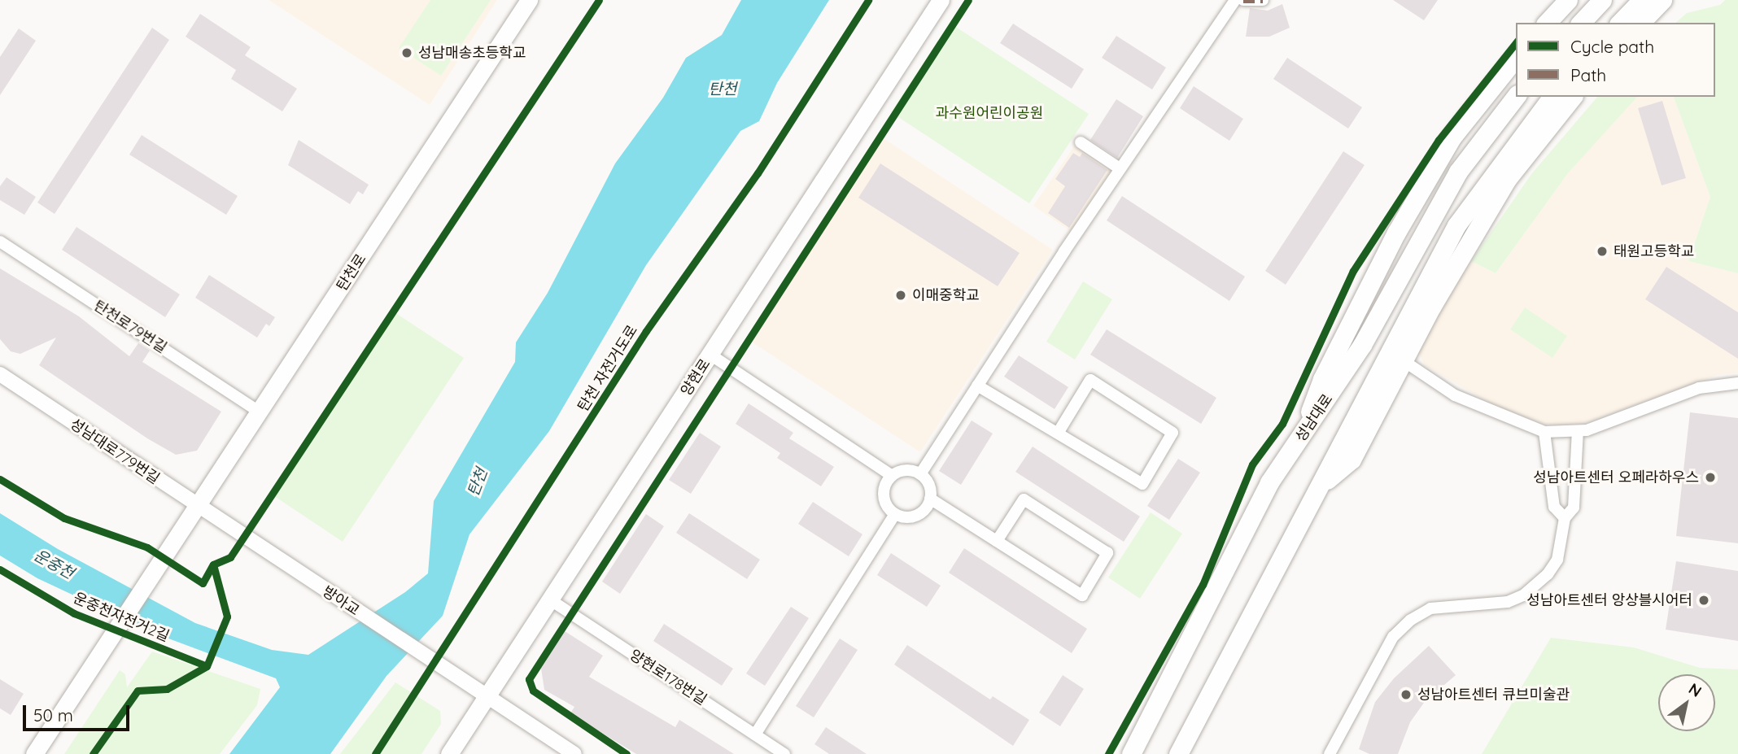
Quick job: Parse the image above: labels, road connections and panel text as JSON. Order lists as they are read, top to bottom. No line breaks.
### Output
{"streets":{"main road":["탄천로","양현로","성남대로"],"street":["탄천로79번길","성남대로779번길","방아교","양현로178번길"],"cycle path":["탄천 자전거도로","운중천자전거2길"]},"crossings":[["탄천로","탄천로79번길"],["탄천로","성남대로779번길"],["양현로","방아교"],["양현로","양현로178번길"],["성남대로779번길","방아교"]],"water":["탄천","운중천"],"parks":["과수원어린이공원"],"places":["성남매송초등학교","태원고등학교","이매중학교","성남아트센터 오페라하우스","성남아트센터 앙상블시어터","성남아트센터 큐브미술관"],"legend":["Cycle path","Path"],"scale_bar":"50 m","north":"top right"}
